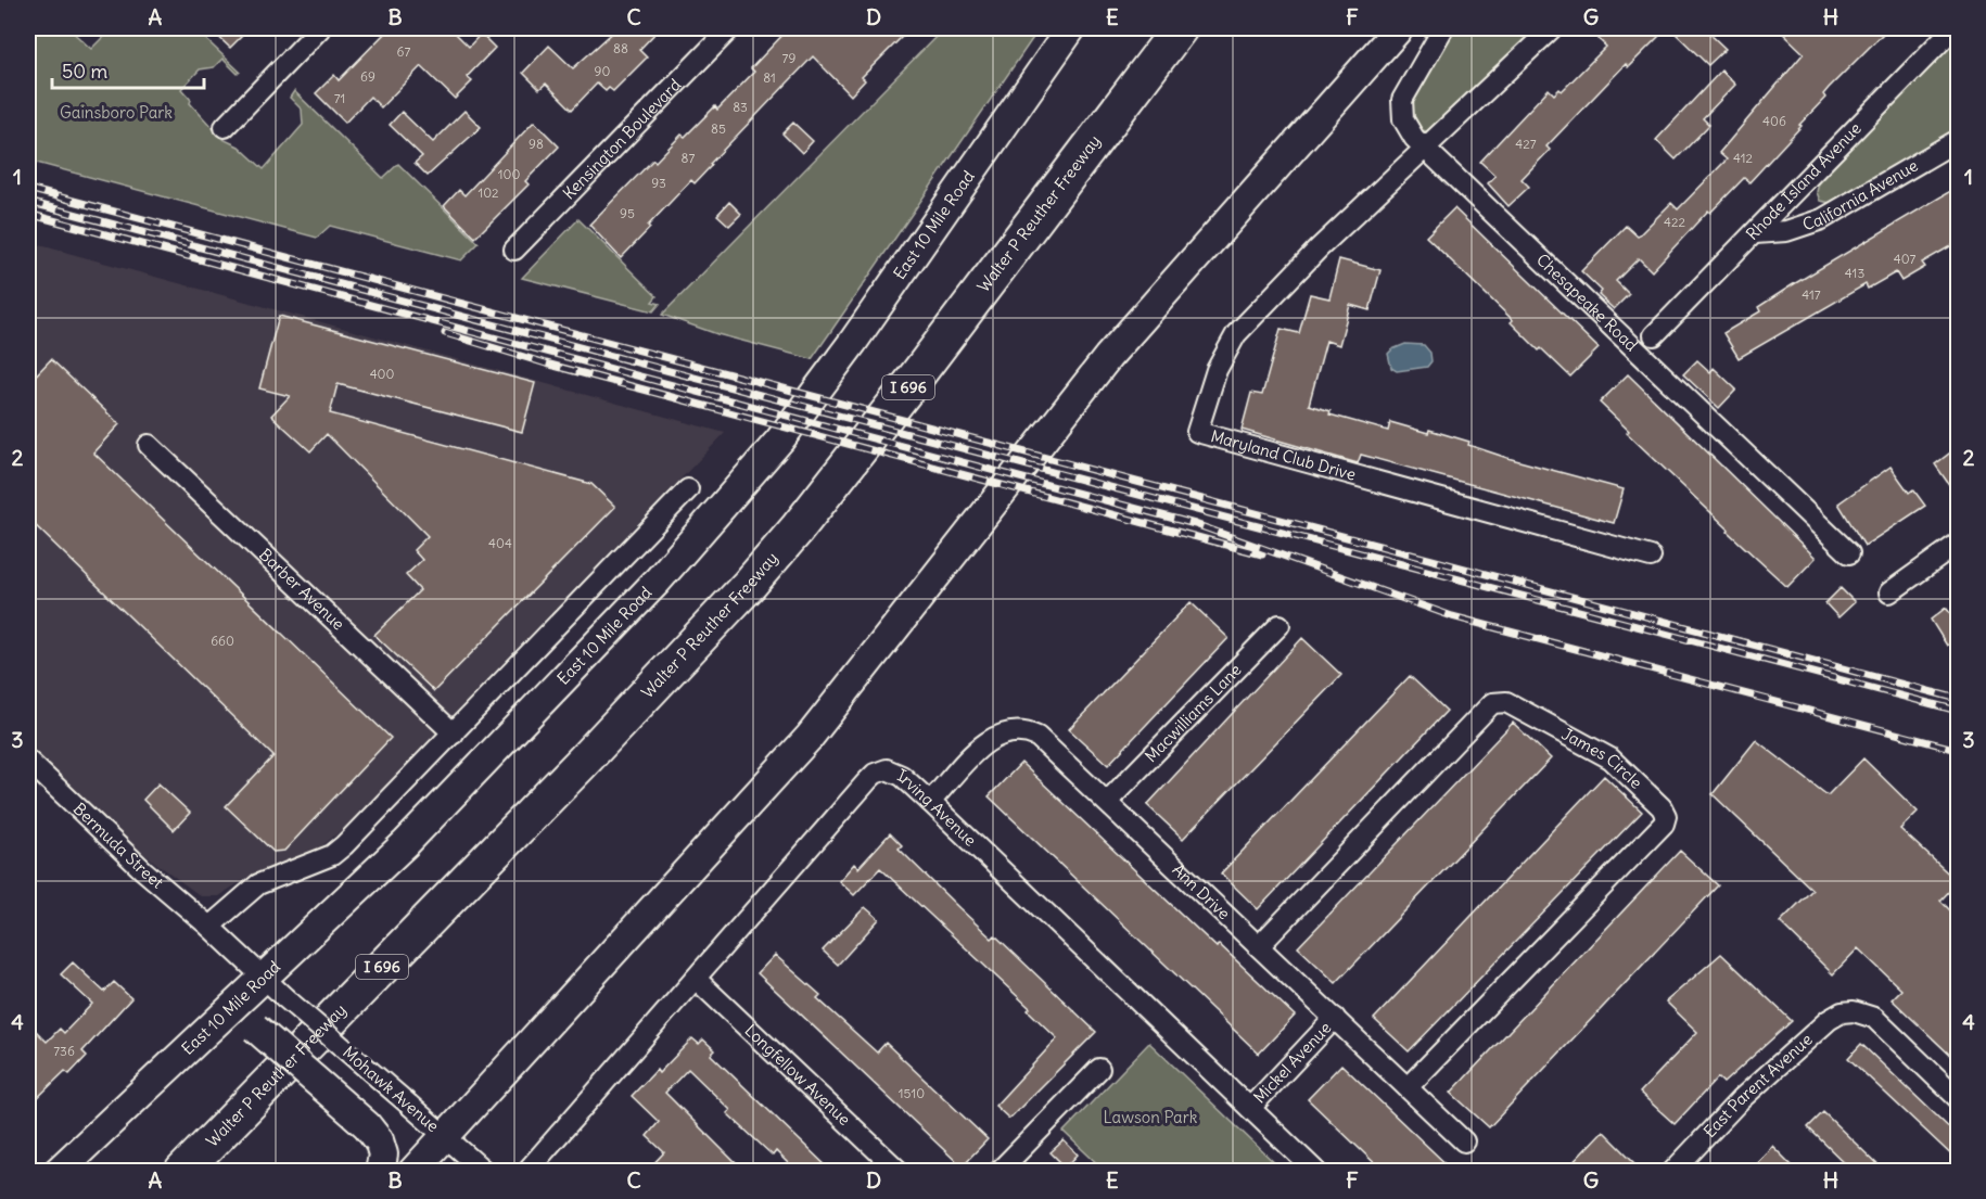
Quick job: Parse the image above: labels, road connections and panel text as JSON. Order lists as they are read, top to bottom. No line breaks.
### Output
{"streets":{"highway":["Walter P Reuther Freeway","I 696"],"main road":["East 10 Mile Road"],"street":["Kensington Boulevard","Rhode Island Avenue","California Avenue","Chesapeake Road","Maryland Club Drive","Barber Avenue","Macwilliams Lane","James Circle","Irving Avenue","Bermuda Street","Ann Drive","Mickel Avenue","Longfellow Avenue","East Parent Avenue","Mohawk Avenue"]},"crossings":[["Rhode Island Avenue","California Avenue"],["East 10 Mile Road","Mohawk Avenue"],["Chesapeake Road","Maryland Club Drive"],["Macwilliams Lane","Ann Drive"],["James Circle","Ann Drive"],["Irving Avenue","Ann Drive"],["Irving Avenue","Mickel Avenue"],["Irving Avenue","Longfellow Avenue"],["Bermuda Street","Mohawk Avenue"],["Ann Drive","Mickel Avenue"]],"parks":["Gainsboro Park","Lawson Park"],"house_numbers":["88","67","79","90","69","81","71","83","406","85","98","427","87","412","100","93","102","95","422","407","413","417","400","404","660","736","1510"],"scale_bar":"50 m","grid":{"columns":["A","B","C","D","E","F","G","H"],"rows":["1","2","3","4"]}}
